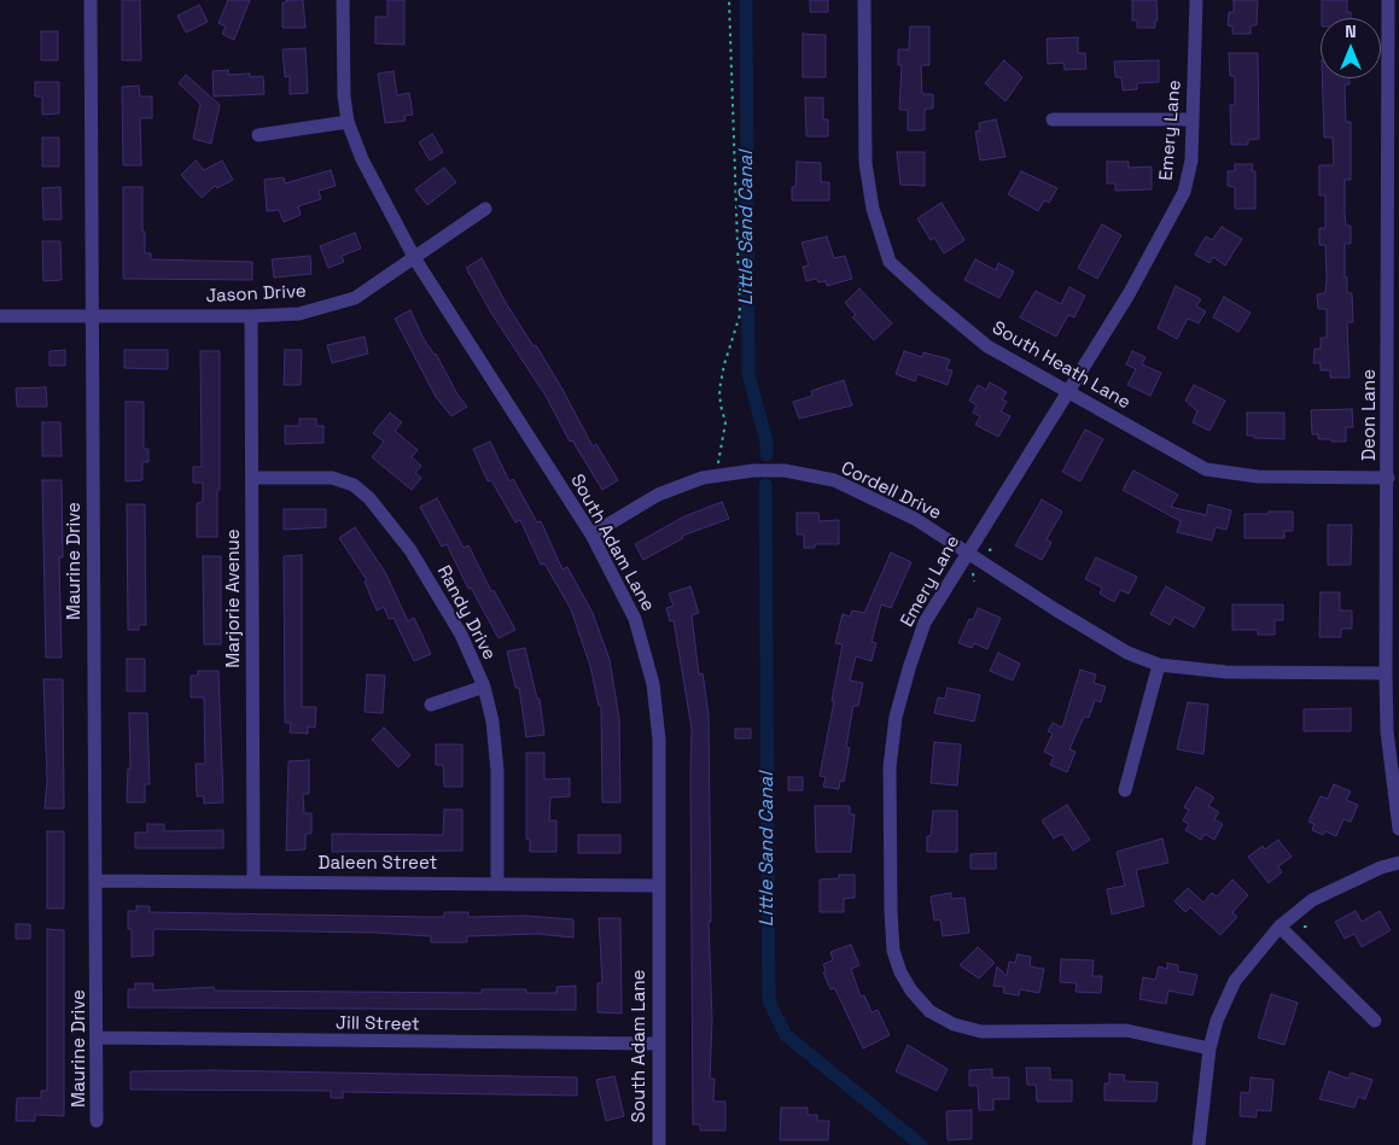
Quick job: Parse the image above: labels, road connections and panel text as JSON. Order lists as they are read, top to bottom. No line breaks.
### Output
{"streets":{"street":["Emery Lane","Jason Drive","South Heath Lane","Deon Lane","Cordell Drive","South Adam Lane","Maurine Drive","Marjorie Avenue","Randy Drive","Daleen Street","Jill Street"]},"crossings":[["Emery Lane","South Heath Lane"],["Emery Lane","Cordell Drive"],["Jason Drive","South Adam Lane"],["Jason Drive","Maurine Drive"],["Jason Drive","Marjorie Avenue"],["South Heath Lane","Deon Lane"],["Deon Lane","Cordell Drive"],["Cordell Drive","South Adam Lane"],["South Adam Lane","Daleen Street"],["South Adam Lane","Jill Street"],["Maurine Drive","Daleen Street"],["Maurine Drive","Jill Street"],["Marjorie Avenue","Randy Drive"],["Marjorie Avenue","Daleen Street"],["Randy Drive","Daleen Street"]],"water":["Little Sand Canal"],"north":"top"}
